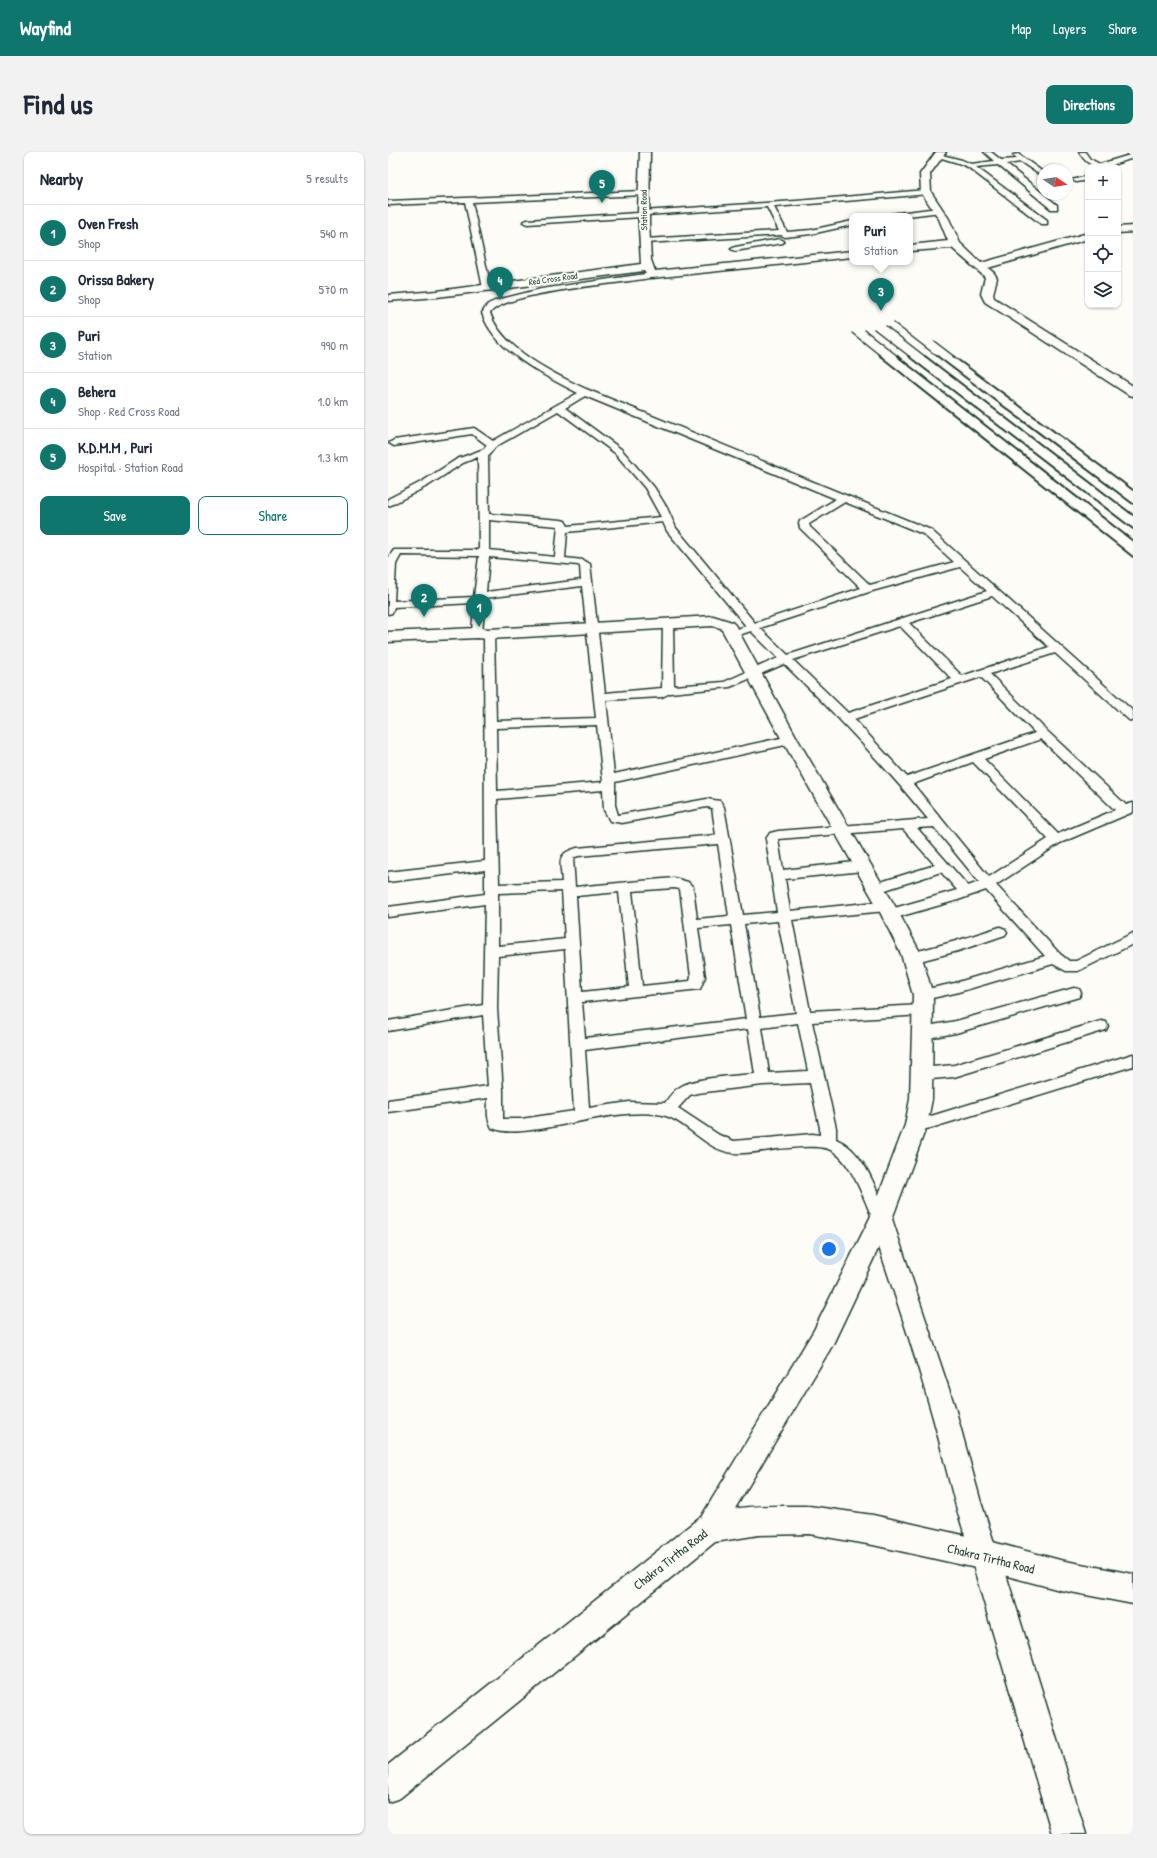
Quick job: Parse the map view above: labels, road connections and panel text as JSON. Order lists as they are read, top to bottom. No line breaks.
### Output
{"streets":{"main road":["Station Road","Red Cross Road","Chakra Tirtha Road"]},"crossings":[["Station Road","Red Cross Road"]],"north":"right","page":{"header":"Wayfind","nav":["Map","Layers","Share"],"title":"Find us","buttons":["Directions",["Save","Share"]],"heading":["Nearby","5 results"],"map_buttons":["+","−"],"pins":["5","4","3","2","1"],"list":[{"mark":"1","name":"Oven Fresh","note":"Shop","value":"540 m"},{"mark":"2","name":"Orissa Bakery","note":"Shop","value":"570 m"},{"mark":"3","name":"Puri","note":"Station","value":"990 m"},{"mark":"4","name":"Behera","note":"Shop · Red Cross Road","value":"1.0 km"},{"mark":"5","name":"K.D.M.M , Puri","note":"Hospital · Station Road","value":"1.3 km"}],"popup":["Puri","Station"]}}
